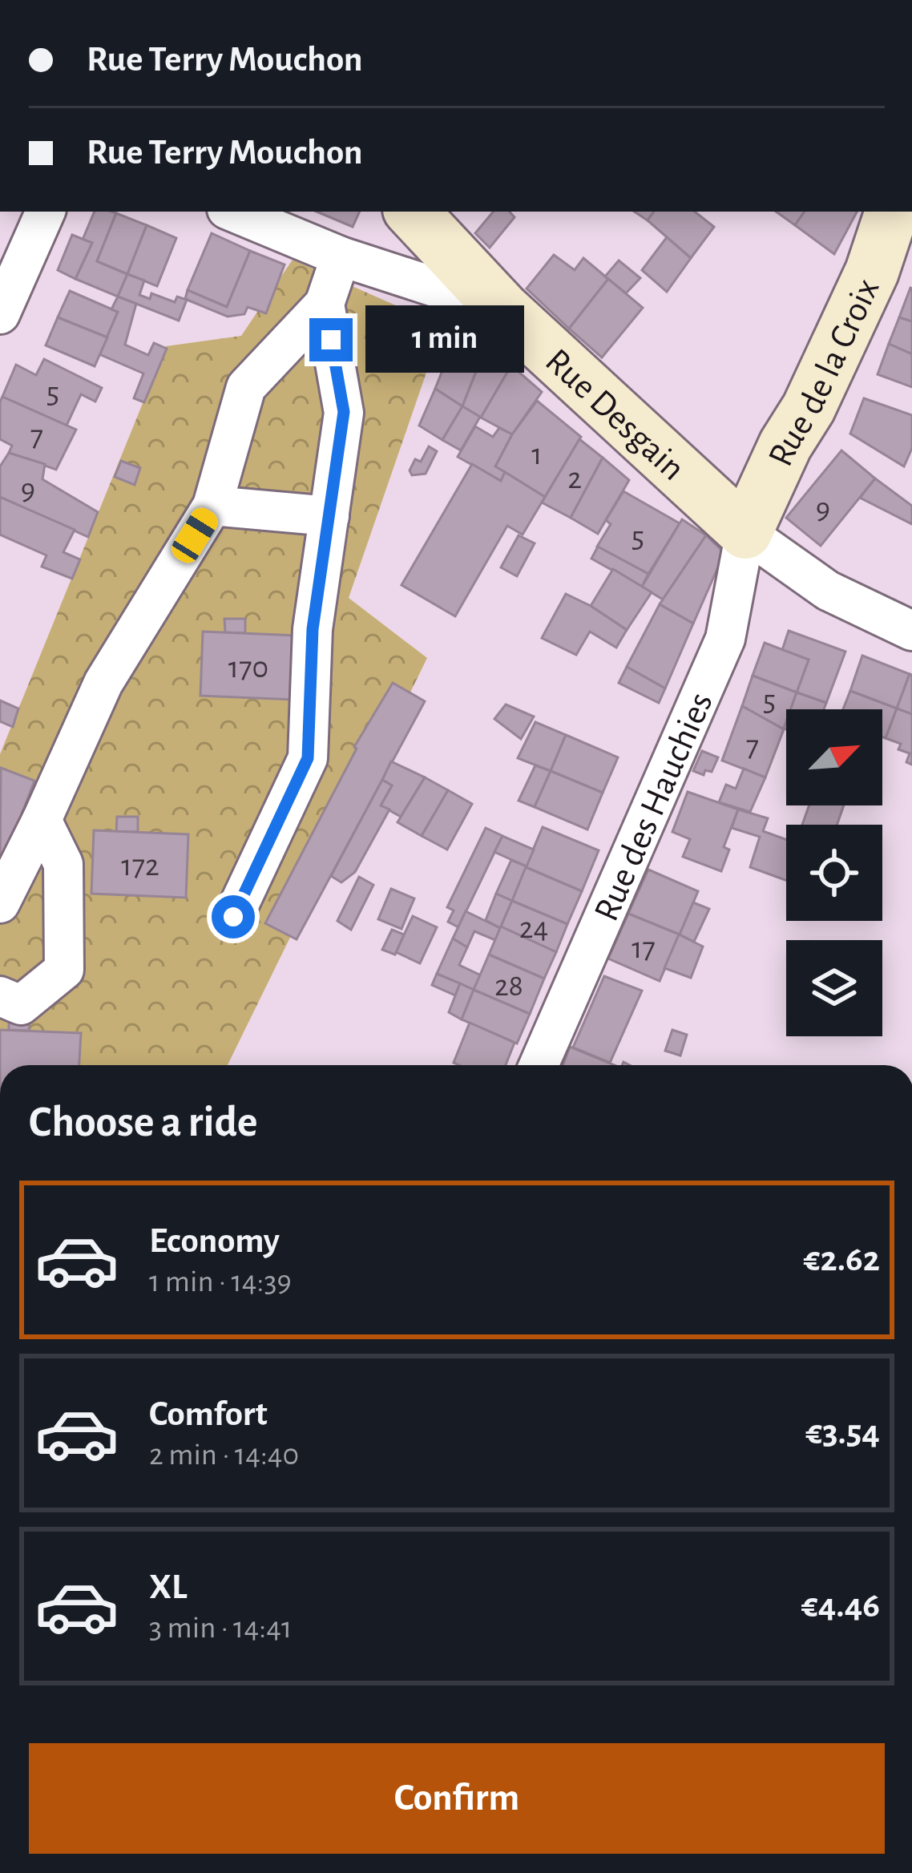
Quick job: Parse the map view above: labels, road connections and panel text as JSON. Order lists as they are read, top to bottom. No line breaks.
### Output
{"streets":{"street":["Rue de la Croix","Rue Desgain","Rue des Hauchies"]},"crossings":[["Rue de la Croix","Rue Desgain"],["Rue de la Croix","Rue des Hauchies"],["Rue Desgain","Rue des Hauchies"]],"house_numbers":["5","7","1","2","9","9","5","170","5","7","172","24","17","28"],"north":"top right","page":{"banner":["Rue Terry Mouchon","Rue Terry Mouchon"],"bubble":"1 min","heading":"Choose a ride","list":[{"name":"Economy","note":"1 min · 14:39","value":"€2.62"},{"name":"Comfort","note":"2 min · 14:40","value":"€3.54"},{"name":"XL","note":"3 min · 14:41","value":"€4.46"}],"buttons":"Confirm"}}
